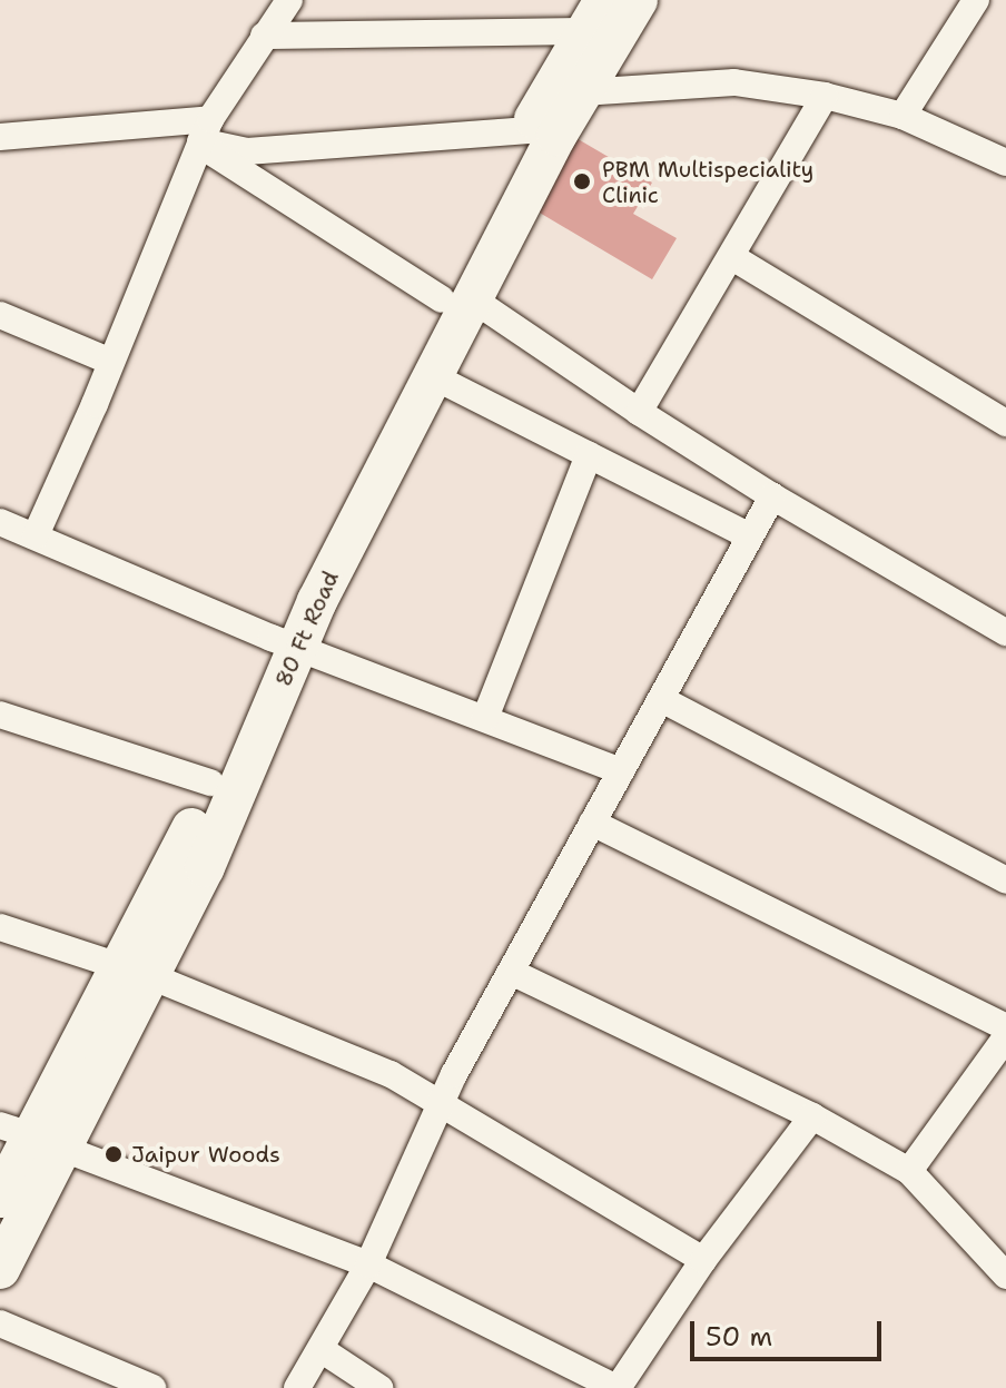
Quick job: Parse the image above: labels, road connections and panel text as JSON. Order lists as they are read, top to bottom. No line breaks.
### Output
{"streets":{"main road":["80 Ft Road"]},"places":["PBM Multispeciality Clinic","Jaipur Woods"],"scale_bar":"50 m"}
